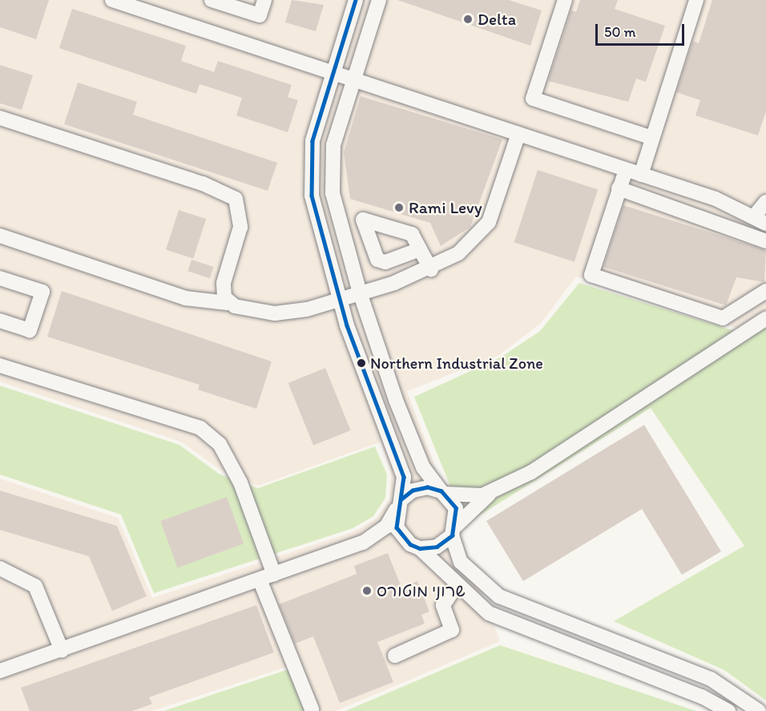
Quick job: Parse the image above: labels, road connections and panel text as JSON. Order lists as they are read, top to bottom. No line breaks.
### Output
{"places":["Delta","Rami Levy","Northern Industrial Zone","שרוני מוטורס"],"scale_bar":"50 m"}
